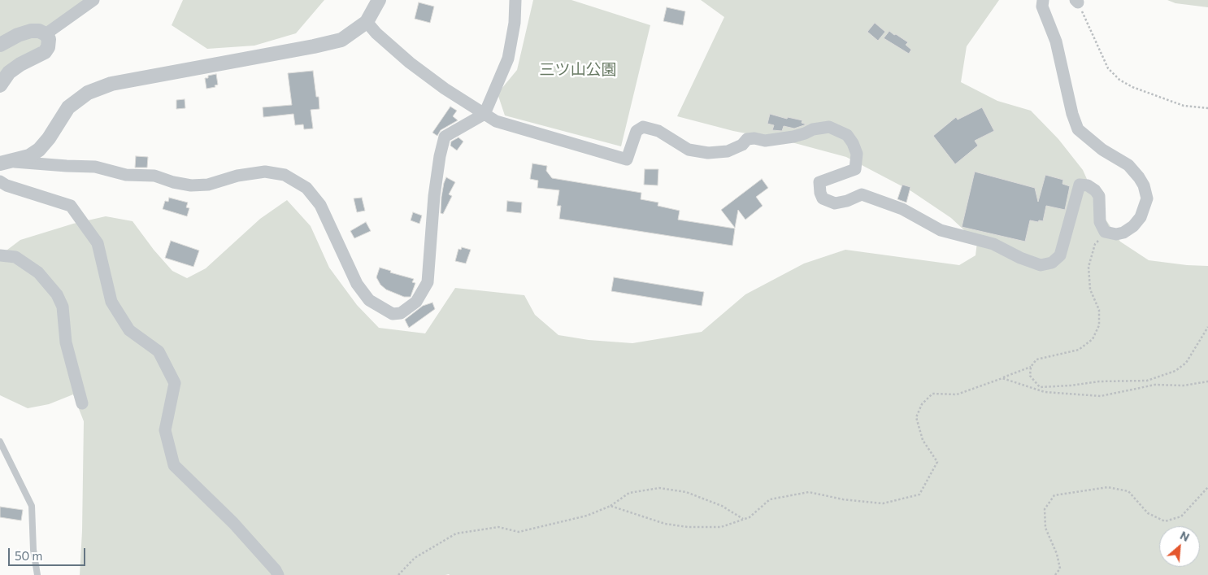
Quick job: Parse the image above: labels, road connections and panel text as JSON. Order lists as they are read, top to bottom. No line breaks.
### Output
{"parks":["三ツ山公園"],"scale_bar":"50 m","north":"top right"}
